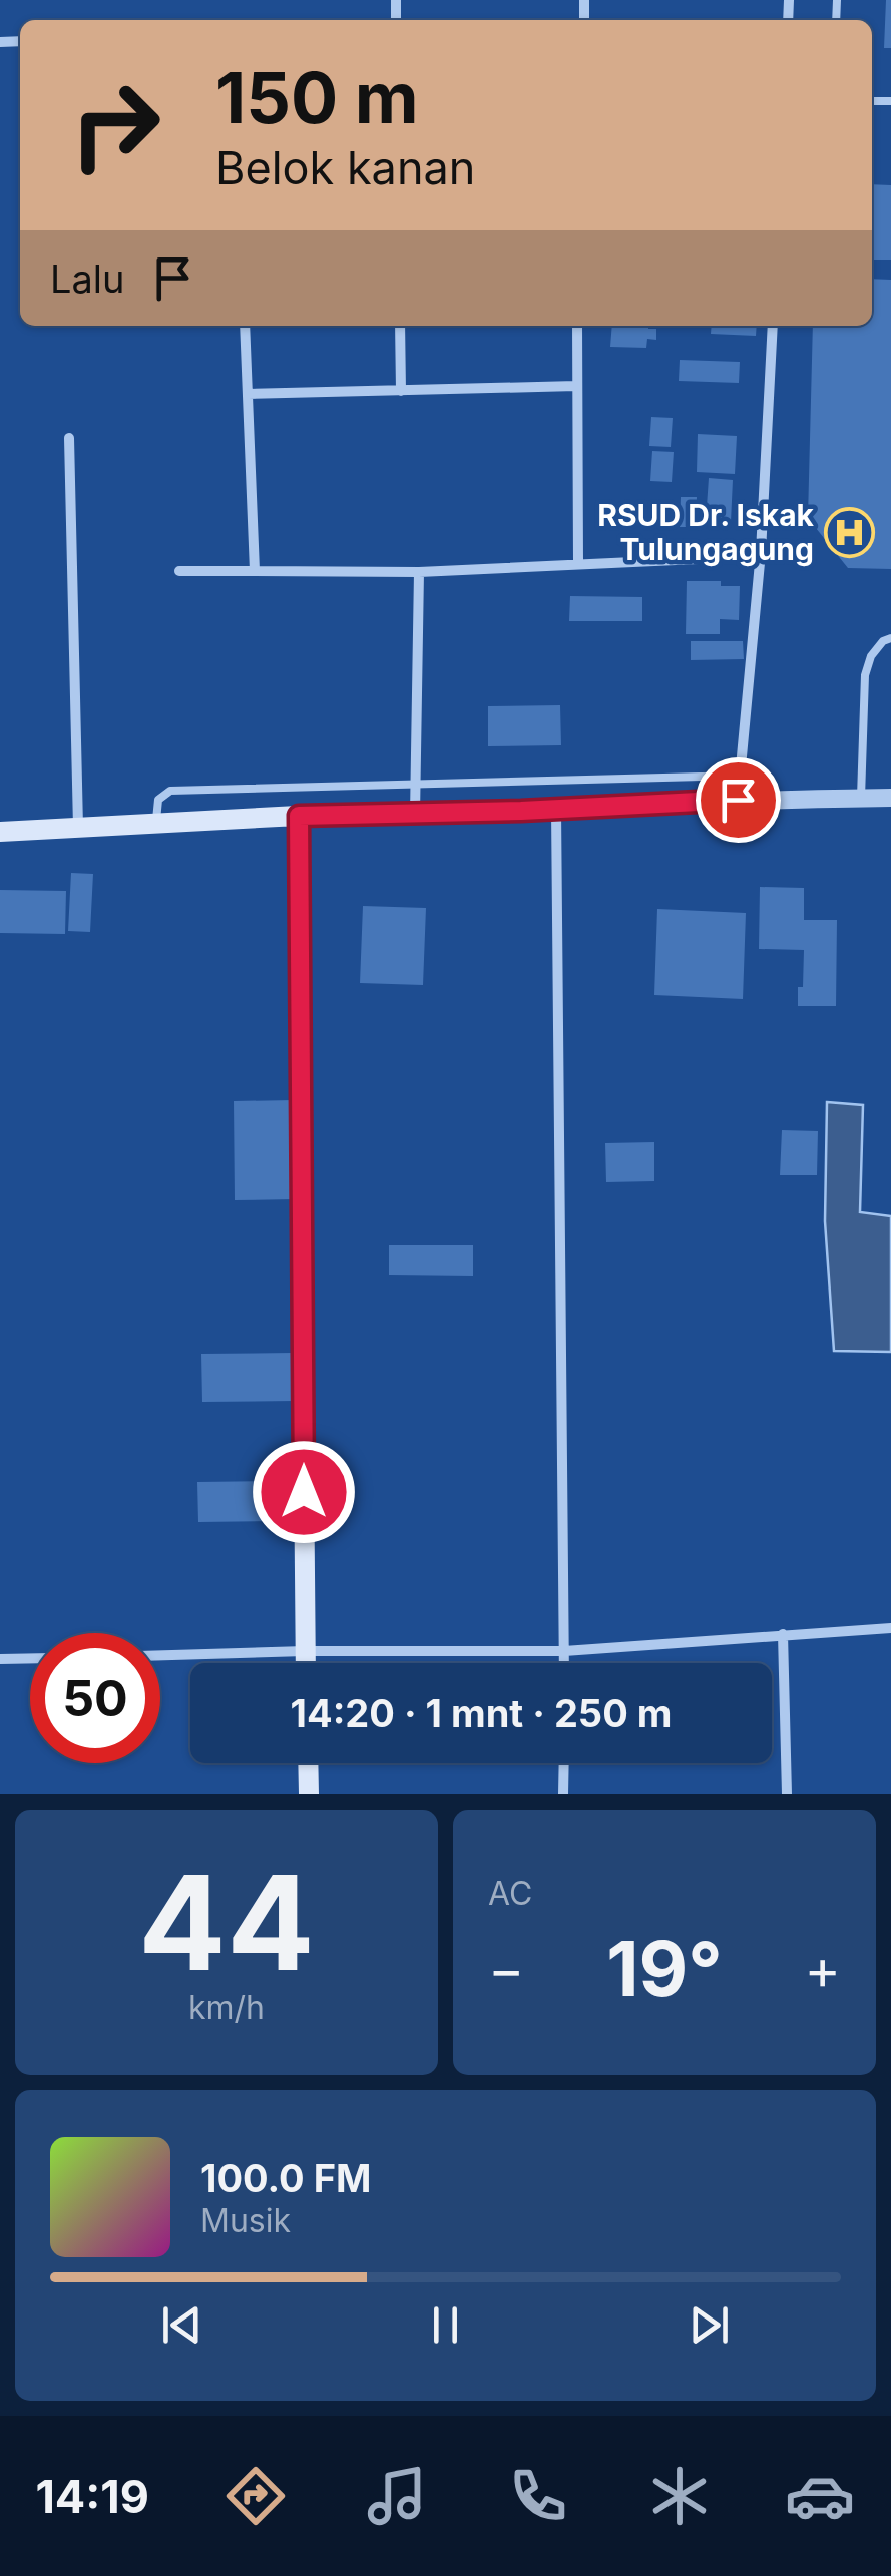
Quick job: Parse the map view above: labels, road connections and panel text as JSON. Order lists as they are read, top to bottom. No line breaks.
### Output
{"places":{"hospital":["RSUD Dr. Iskak Tulungagung"]},"page":{"turn":["150 m","Belok kanan"],"then":"Lalu","limit":"50","trip":"14:20 · 1 mnt · 250 m","tile":[["44","km/h"],"AC"],"heat":["−","19°","+"],"song":["100.0 FM","Musik"],"tabs":"14:19"}}
